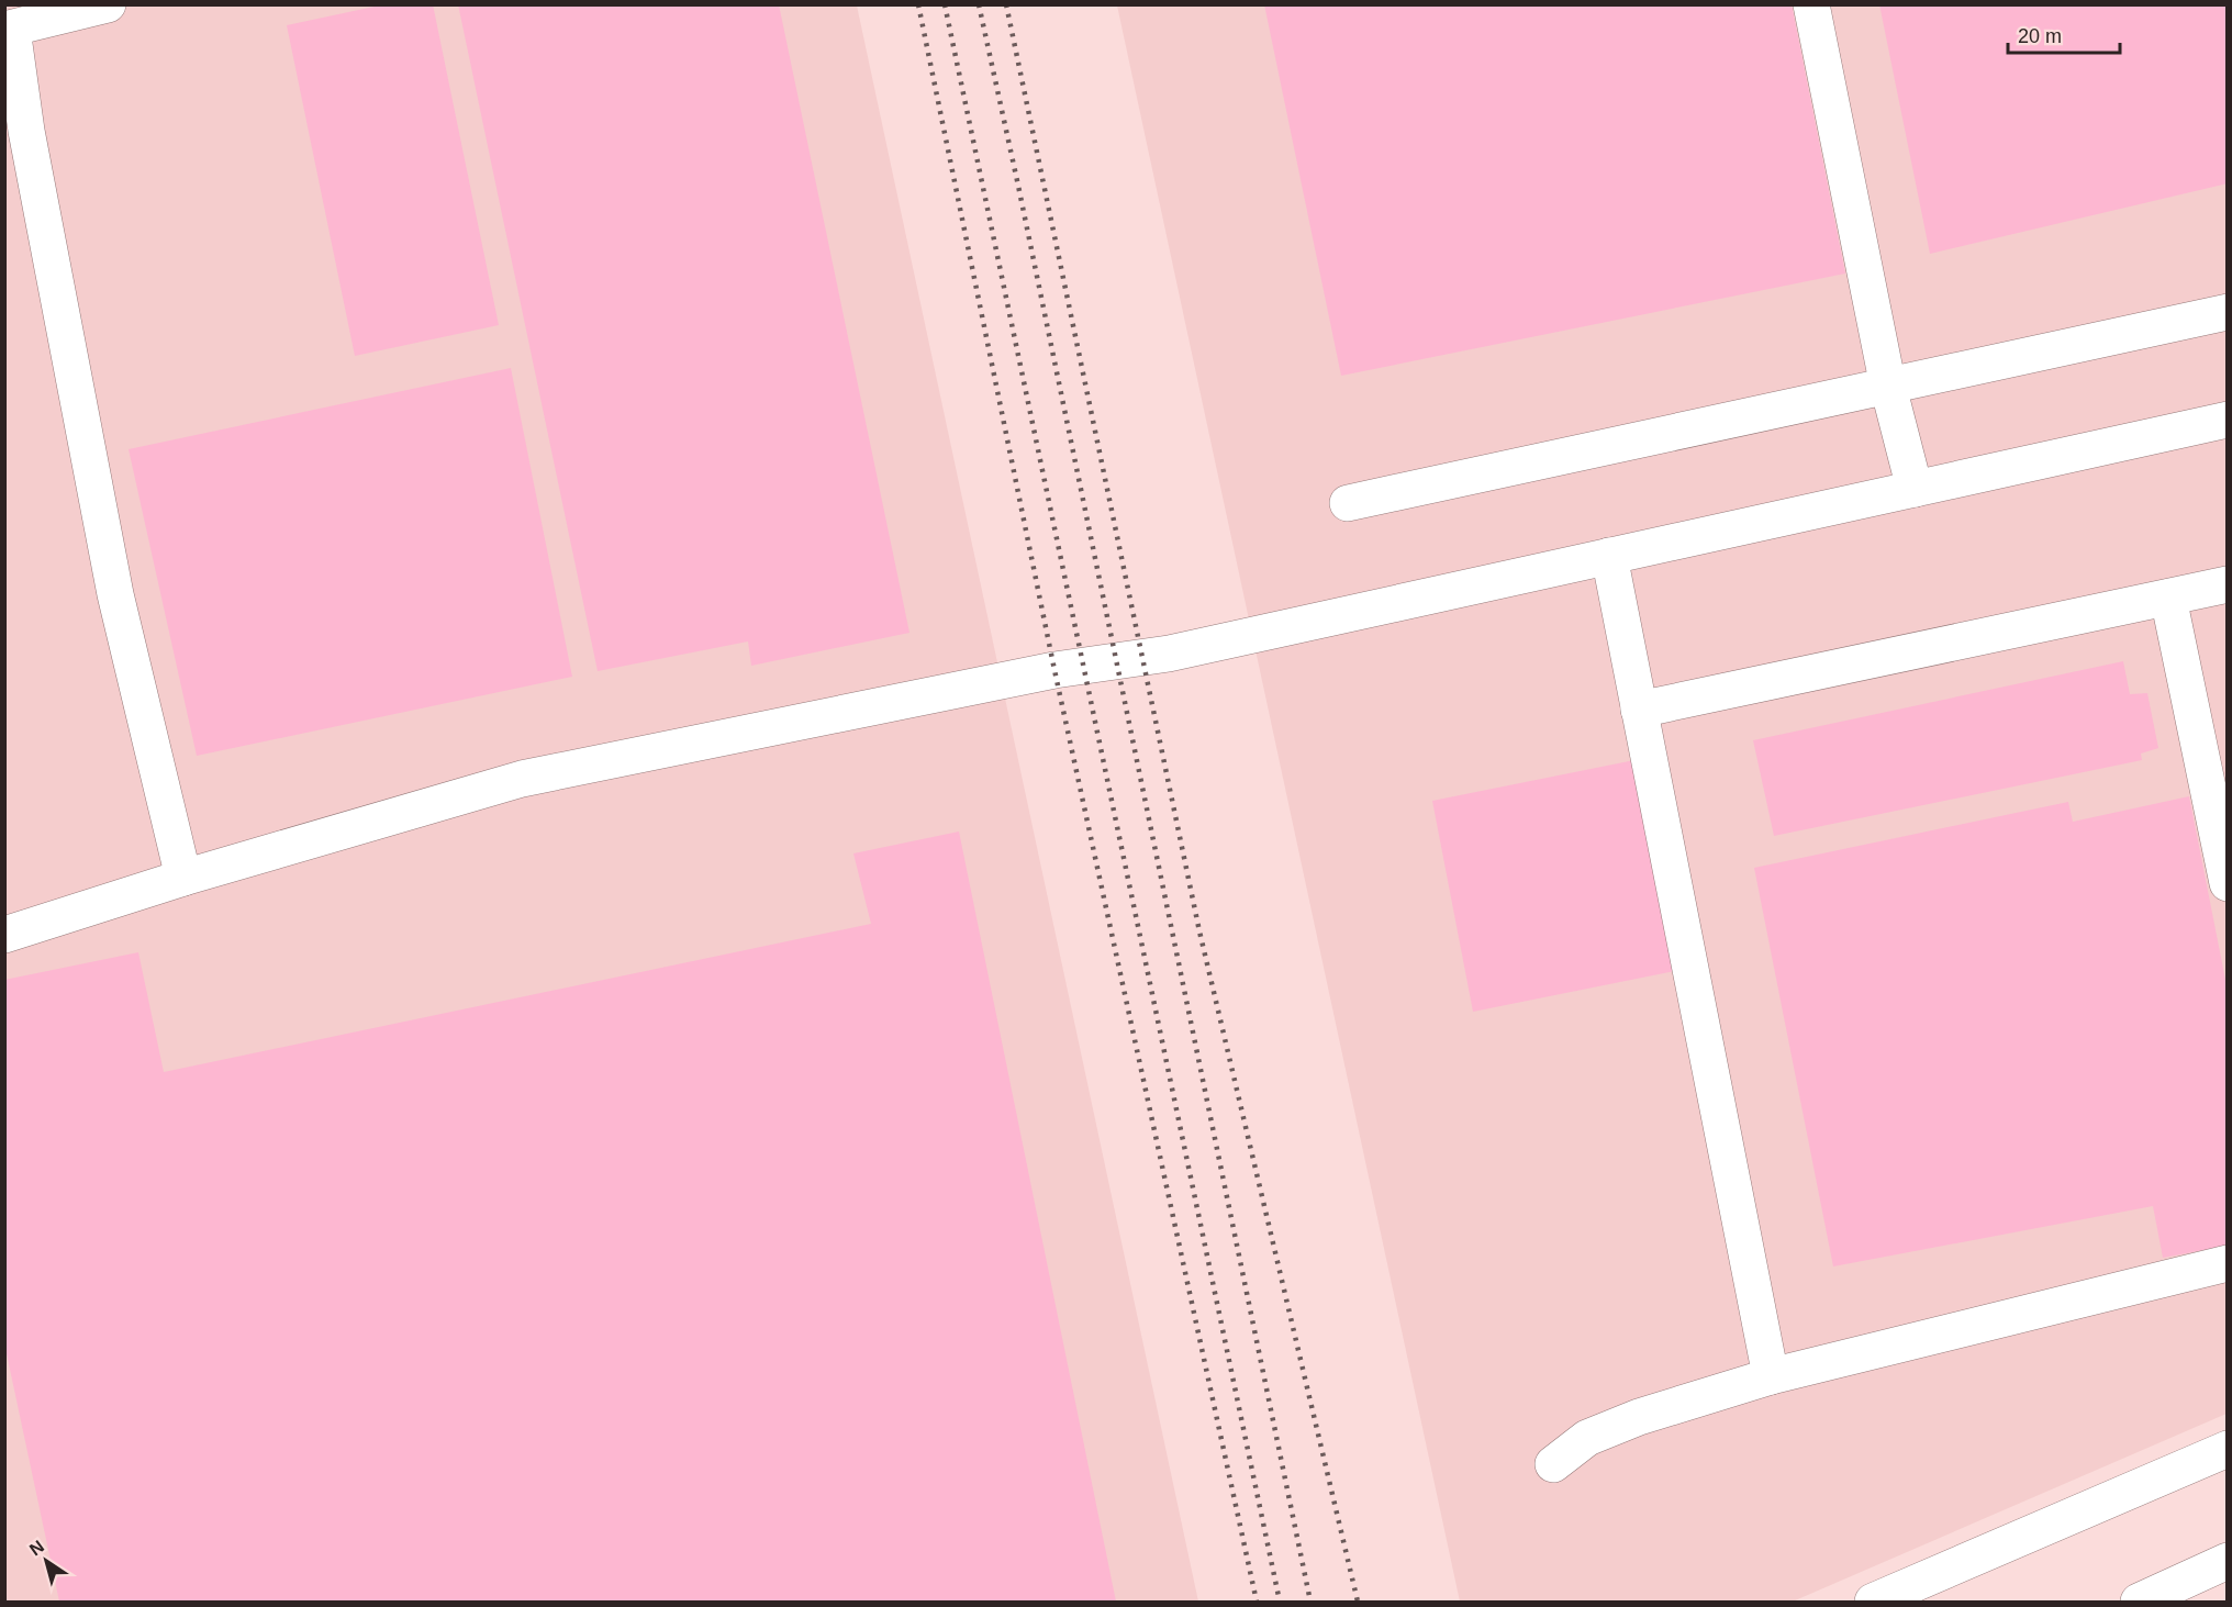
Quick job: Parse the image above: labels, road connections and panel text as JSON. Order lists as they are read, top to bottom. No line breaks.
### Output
{"scale_bar":"20 m","north":"top left"}
